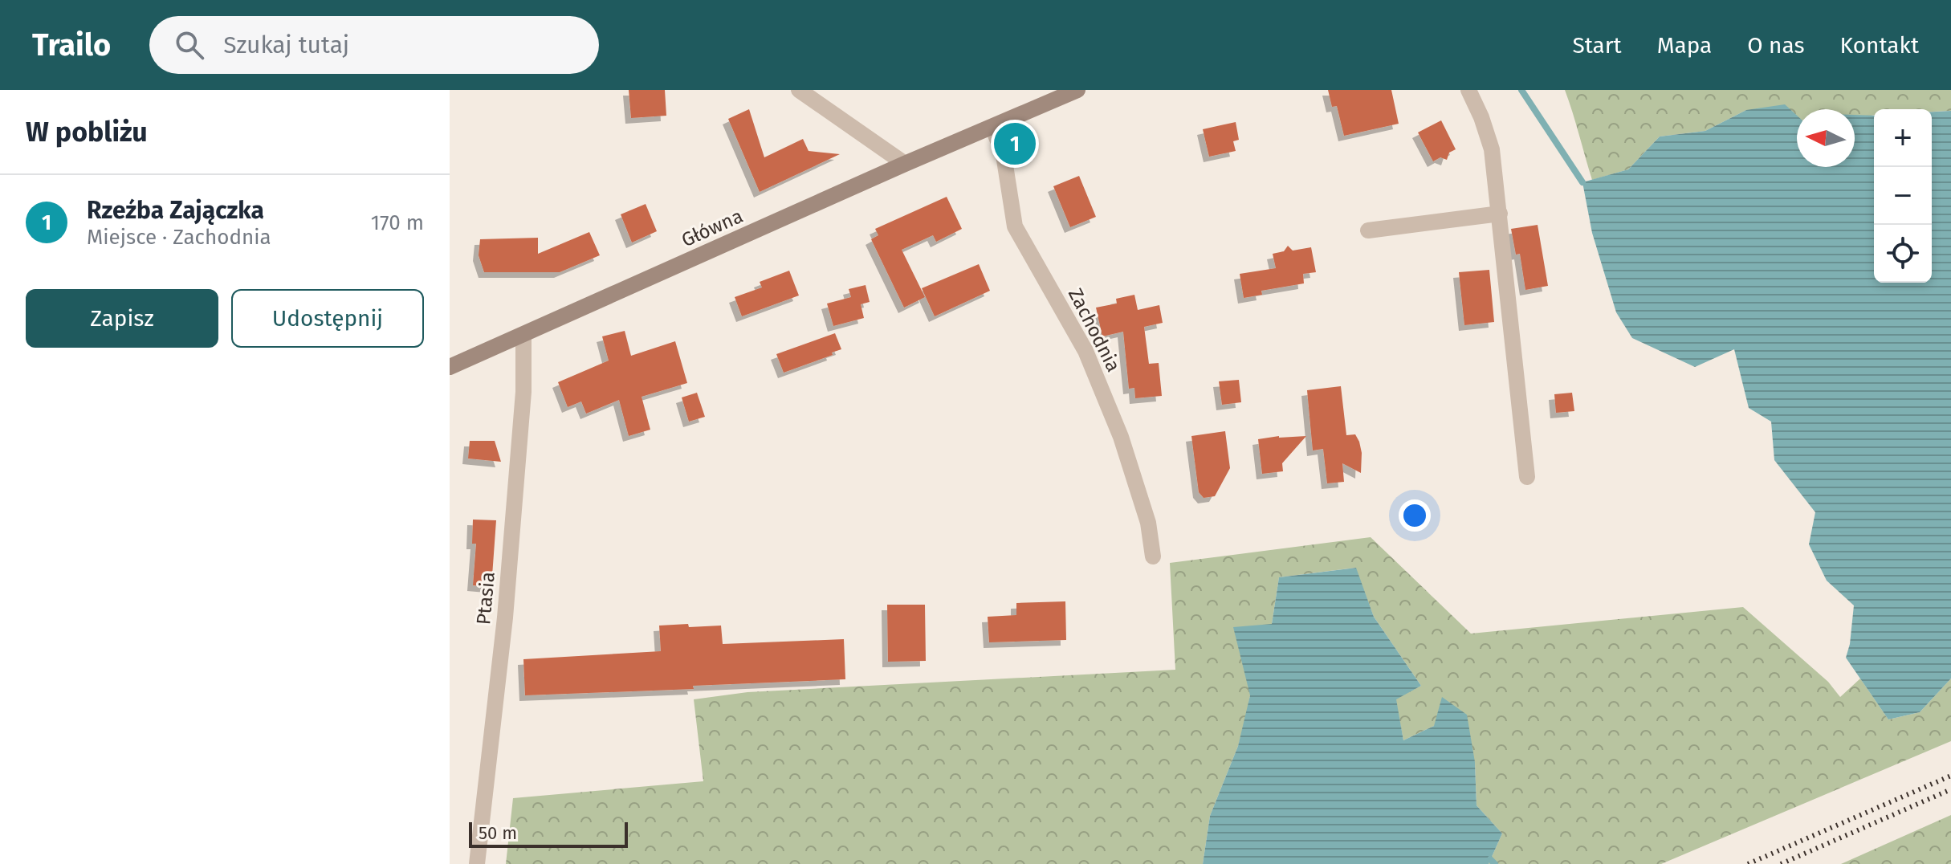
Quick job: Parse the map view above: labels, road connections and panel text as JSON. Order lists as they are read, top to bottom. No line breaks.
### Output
{"streets":{"main road":["Główna"],"street":["Zachodnia","Ptasia"]},"crossings":[["Główna","Zachodnia"],["Główna","Ptasia"]],"scale_bar":"50 m","north":"left","page":{"header":"Trailo","search":"Szukaj tutaj","nav":["Start","Mapa","O nas","Kontakt"],"heading":"W pobliżu","map_buttons":["+","−"],"pins":"1","list":[{"mark":"1","name":"Rzeźba Zajączka","note":"Miejsce · Zachodnia","value":"170 m"}],"buttons":["Zapisz","Udostępnij"],"scale":"50 m"}}
